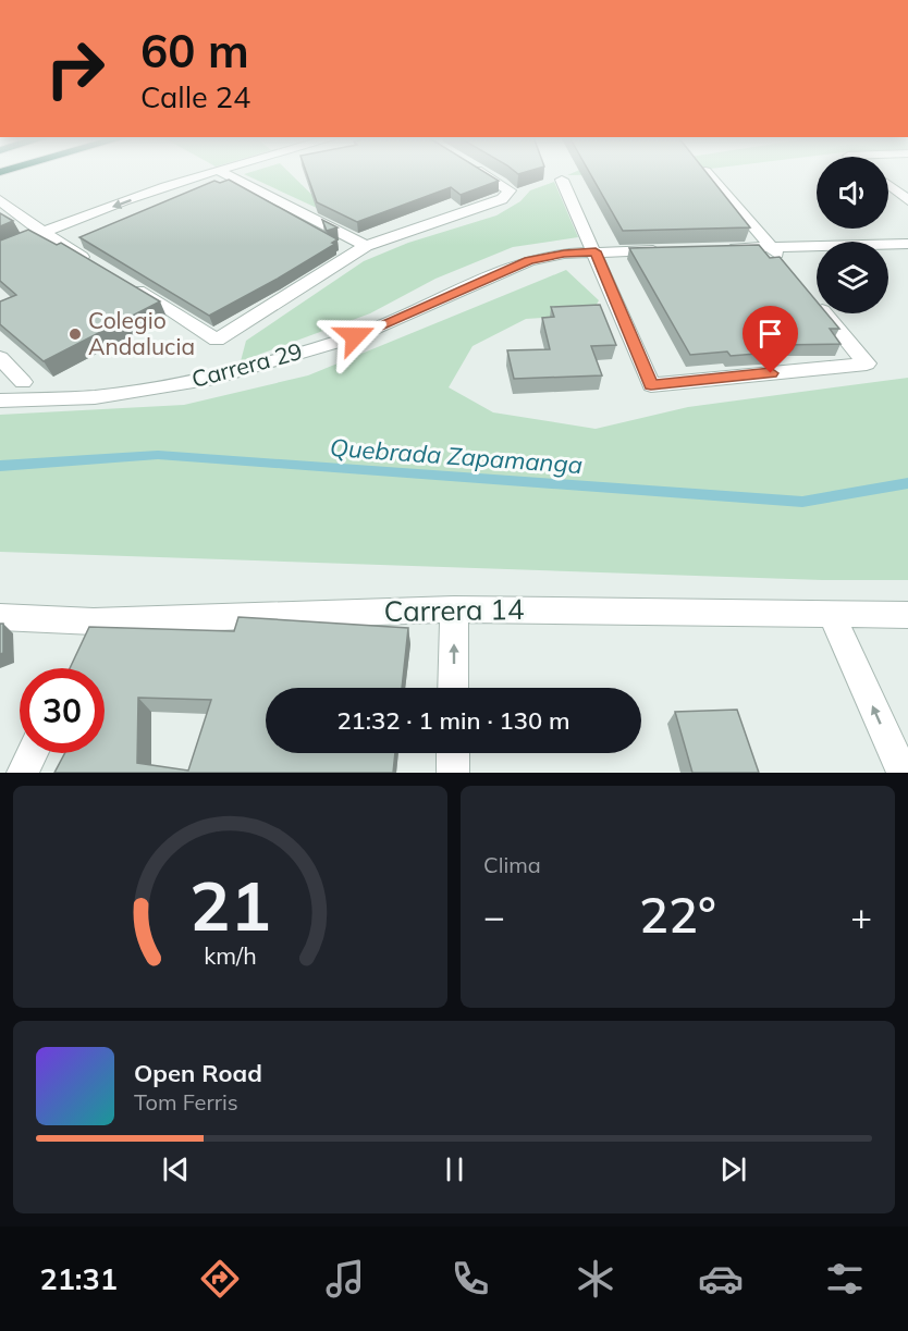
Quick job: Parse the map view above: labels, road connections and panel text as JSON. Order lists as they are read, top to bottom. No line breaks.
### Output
{"streets":{"street":["Carrera 29","Carrera 14"]},"water":["Quebrada Zapamanga"],"places":["Colegio Andalucia"],"page":{"turn":["60 m","Calle 24"],"limit":"30","trip":"21:32 · 1 min · 130 m","tile":"Clima","heat":["−","22°","+"],"song":["Open Road","Tom Ferris"],"tabs":"21:31","gauge":["21","km/h"]}}
